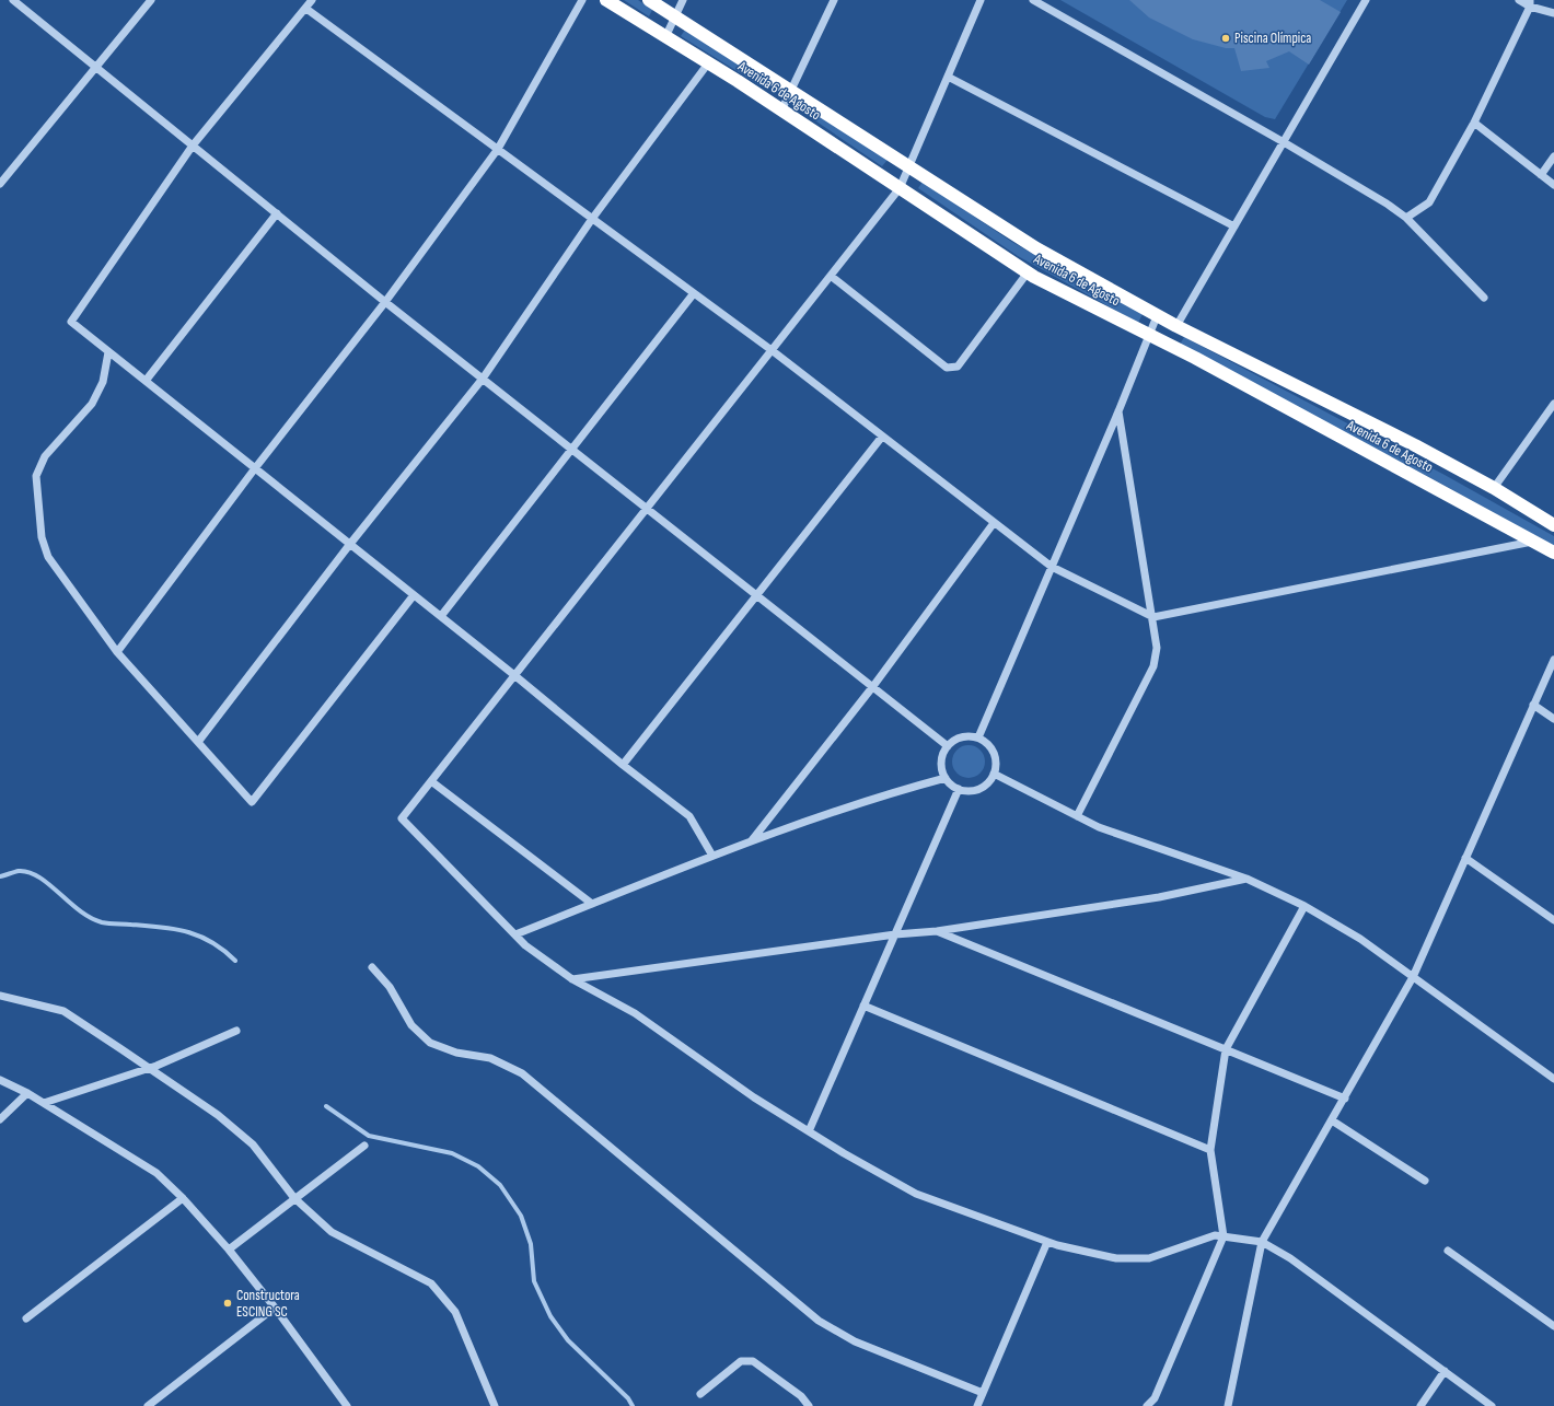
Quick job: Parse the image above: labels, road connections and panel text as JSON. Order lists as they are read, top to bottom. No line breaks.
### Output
{"streets":{"highway":["Avenida 6 de Agosto"]},"places":["Piscina Olímpica","Constructora ESCING SC"]}
